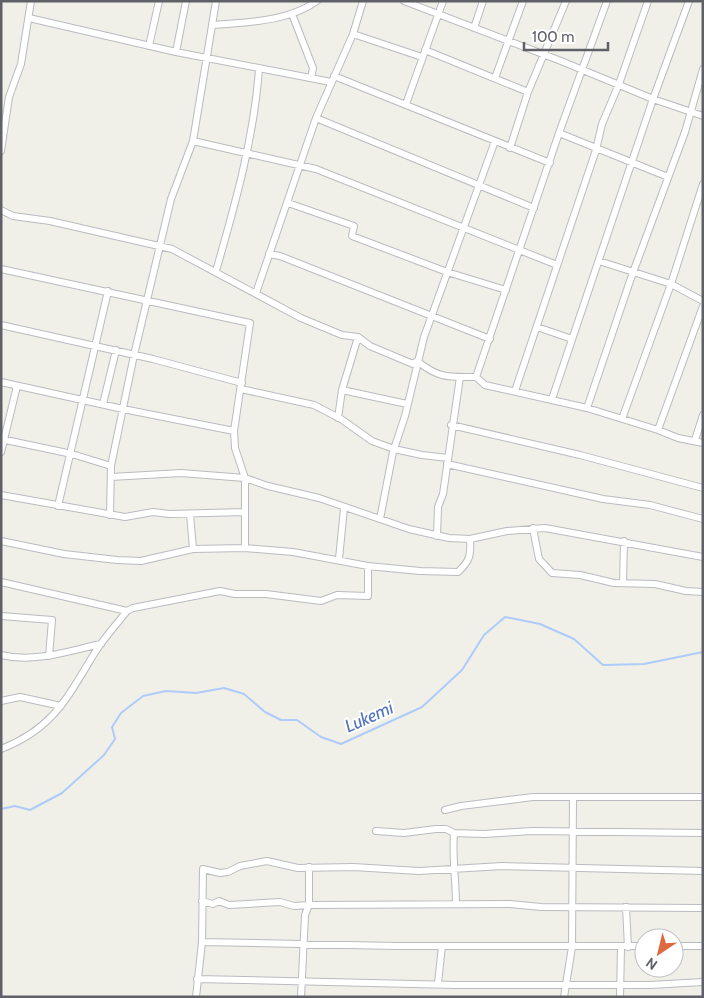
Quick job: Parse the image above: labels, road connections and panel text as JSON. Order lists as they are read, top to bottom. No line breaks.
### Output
{"water":["Lukemi"],"scale_bar":"100 m","north":"bottom left"}
